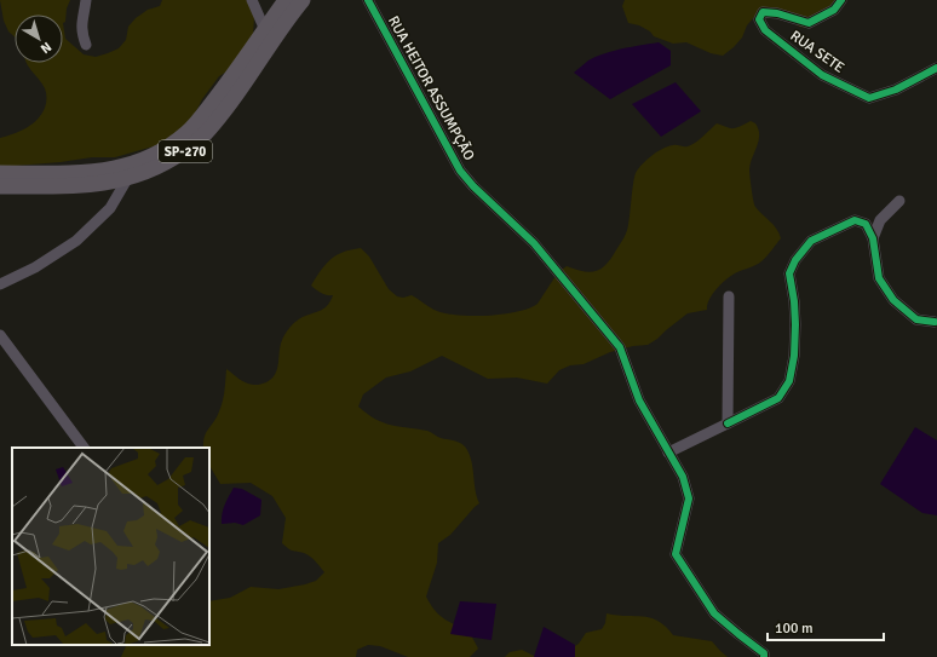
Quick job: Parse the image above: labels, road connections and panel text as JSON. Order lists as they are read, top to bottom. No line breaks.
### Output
{"streets":{"highway":["SP-270"],"street":["RUA SETE","RUA HEITOR ASSUMPÇÃO"]},"scale_bar":"100 m","north":"bottom right"}
